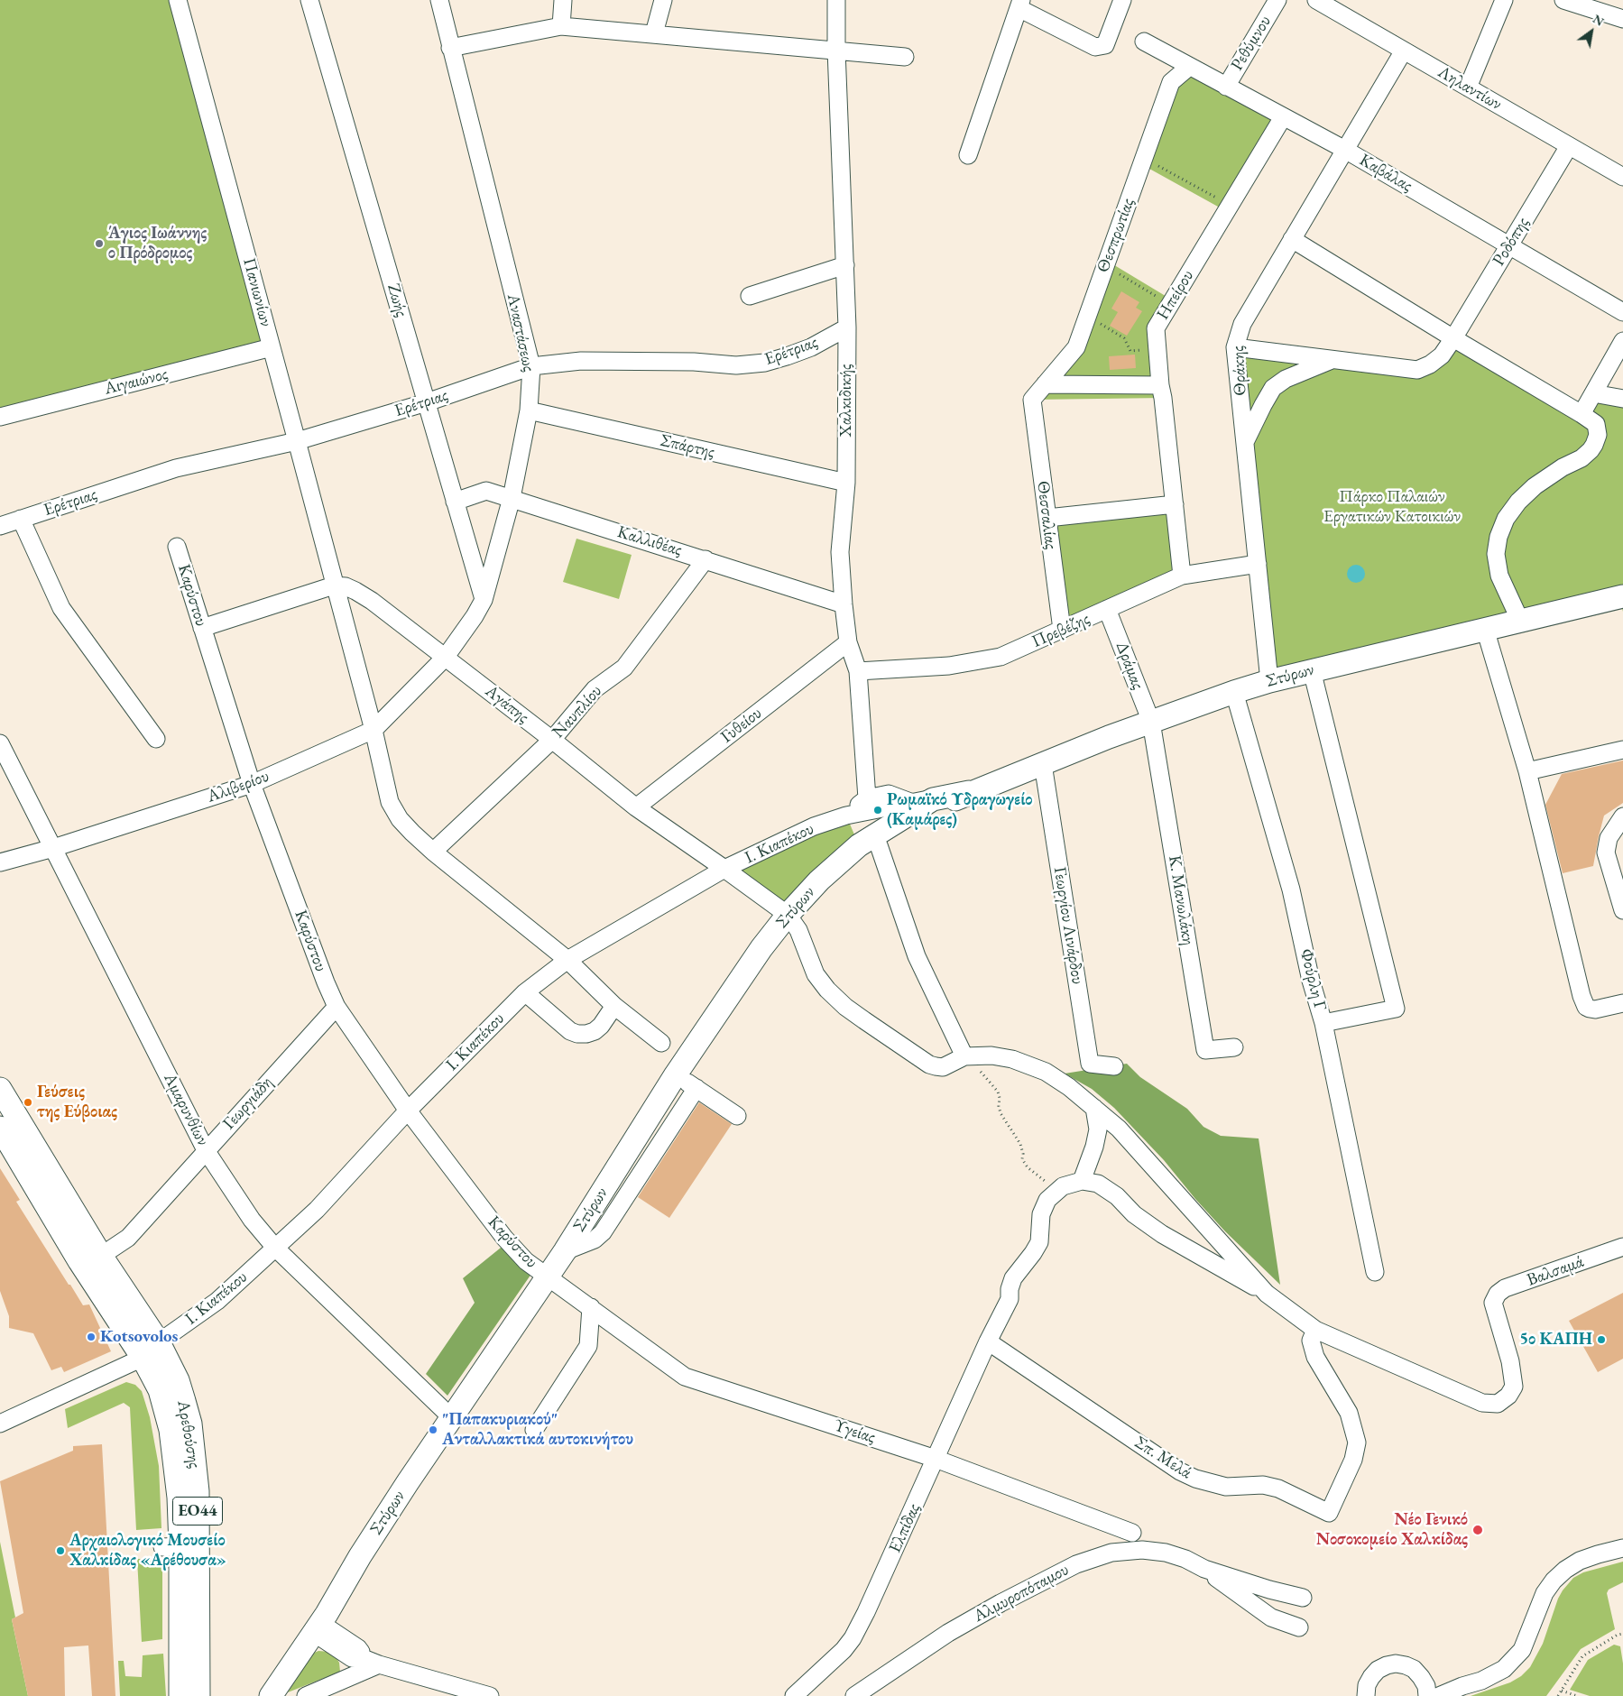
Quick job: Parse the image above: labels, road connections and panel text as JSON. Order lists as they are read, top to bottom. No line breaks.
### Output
{"streets":{"main road":["Στύρων","Αρεθούσης","ΕΟ44"],"street":["Ρεθύμνου","Ληλαντίων","Καβάλας","Θεσπρωτίας","Ροδόπης","Πανιωνίων","Ηπείρου","Ζωής","Αναστάσεως","Ερέτριας","Θράκης","Αιγαιώνος","Χαλκιδικής","Σπάρτης","Θεσσαλίας","Καλλιθέας","Καρύστου","Πρεβέζης","Δράμας","Αγάπης","Ναυπλίου","Γυθείου","Αλιβερίου","Ι. Κιαπέκου","Κ. Μανωλάκη","Γεωργίου Λινάρδου","Φούρλη Γ","Γεωργιάδη","Αμαρυνθίων","Βαλσαμά","Υγείας","Σπ. Μελά","Ελπίδας","Αλμυροπόταμου"]},"crossings":[["Ρεθύμνου","Καβάλας"],["Ληλαντίων","Ροδόπης"],["Ληλαντίων","Θράκης"],["Καβάλας","Θεσπρωτίας"],["Καβάλας","Ροδόπης"],["Καβάλας","Ηπείρου"],["Καβάλας","Θράκης"],["Θεσπρωτίας","Θεσσαλίας"],["Ροδόπης","Θράκης"],["Πανιωνίων","Ερέτριας"],["Πανιωνίων","Αιγαιώνος"],["Πανιωνίων","Αγάπης"],["Πανιωνίων","Ναυπλίου"],["Πανιωνίων","Αλιβερίου"],["Πανιωνίων","Ι. Κιαπέκου"],["Ηπείρου","Πρεβέζης"],["Ζωής","Αναστάσεως"],["Ζωής","Ερέτριας"],["Ζωής","Καλλιθέας"],["Αναστάσεως","Ερέτριας"],["Αναστάσεως","Σπάρτης"],["Αναστάσεως","Καλλιθέας"],["Αναστάσεως","Αγάπης"],["Αναστάσεως","Αλιβερίου"],["Ερέτριας","Χαλκιδικής"],["Θράκης","Πρεβέζης"],["Θράκης","Στύρων"],["Χαλκιδικής","Σπάρτης"],["Χαλκιδικής","Καλλιθέας"],["Χαλκιδικής","Πρεβέζης"],["Χαλκιδικής","Γυθείου"],["Χαλκιδικής","Ι. Κιαπέκου"],["Θεσσαλίας","Πρεβέζης"],["Καλλιθέας","Ναυπλίου"],["Καρύστου","Στύρων"],["Καρύστου","Αγάπης"],["Καρύστου","Αλιβερίου"],["Καρύστου","Ι. Κιαπέκου"],["Καρύστου","Γεωργιάδη"],["Καρύστου","Υγείας"],["Πρεβέζης","Δράμας"],["Δράμας","Στύρων"],["Δράμας","Κ. Μανωλάκη"],["Στύρων","Αγάπης"],["Στύρων","Ι. Κιαπέκου"],["Στύρων","Κ. Μανωλάκη"],["Στύρων","Γεωργίου Λινάρδου"],["Στύρων","Φούρλη Γ"],["Στύρων","Αμαρυνθίων"],["Αγάπης","Ναυπλίου"],["Αγάπης","Γυθείου"],["Αγάπης","Αλιβερίου"],["Αγάπης","Ι. Κιαπέκου"],["Αλιβερίου","Αμαρυνθίων"],["Ι. Κιαπέκου","Αμαρυνθίων"],["Ι. Κιαπέκου","Αρεθούσης"],["Γεωργιάδη","Αμαρυνθίων"],["Γεωργιάδη","Αρεθούσης"],["Βαλσαμά","Σπ. Μελά"],["Υγείας","Ελπίδας"],["Σπ. Μελά","Ελπίδας"]],"parks":["Πάρκο Παλαιών Εργατικών Κατοικιών"],"places":["Άγιος Ιωάννης ο Πρόδρομος","Ρωμαϊκό Υδραγωγείο (Καμάρες)","Γεύσεις της Εύβοιας","Kotsovolos","5ο ΚΑΠΗ","\"Παπακυριακού\" Ανταλλακτικά αυτοκινήτου","Νέο Γενικό Νοσοκομείο Χαλκίδας","Αρχαιολογικό Μουσείο Χαλκίδας «Αρέθουσα»"],"north":"top right"}
